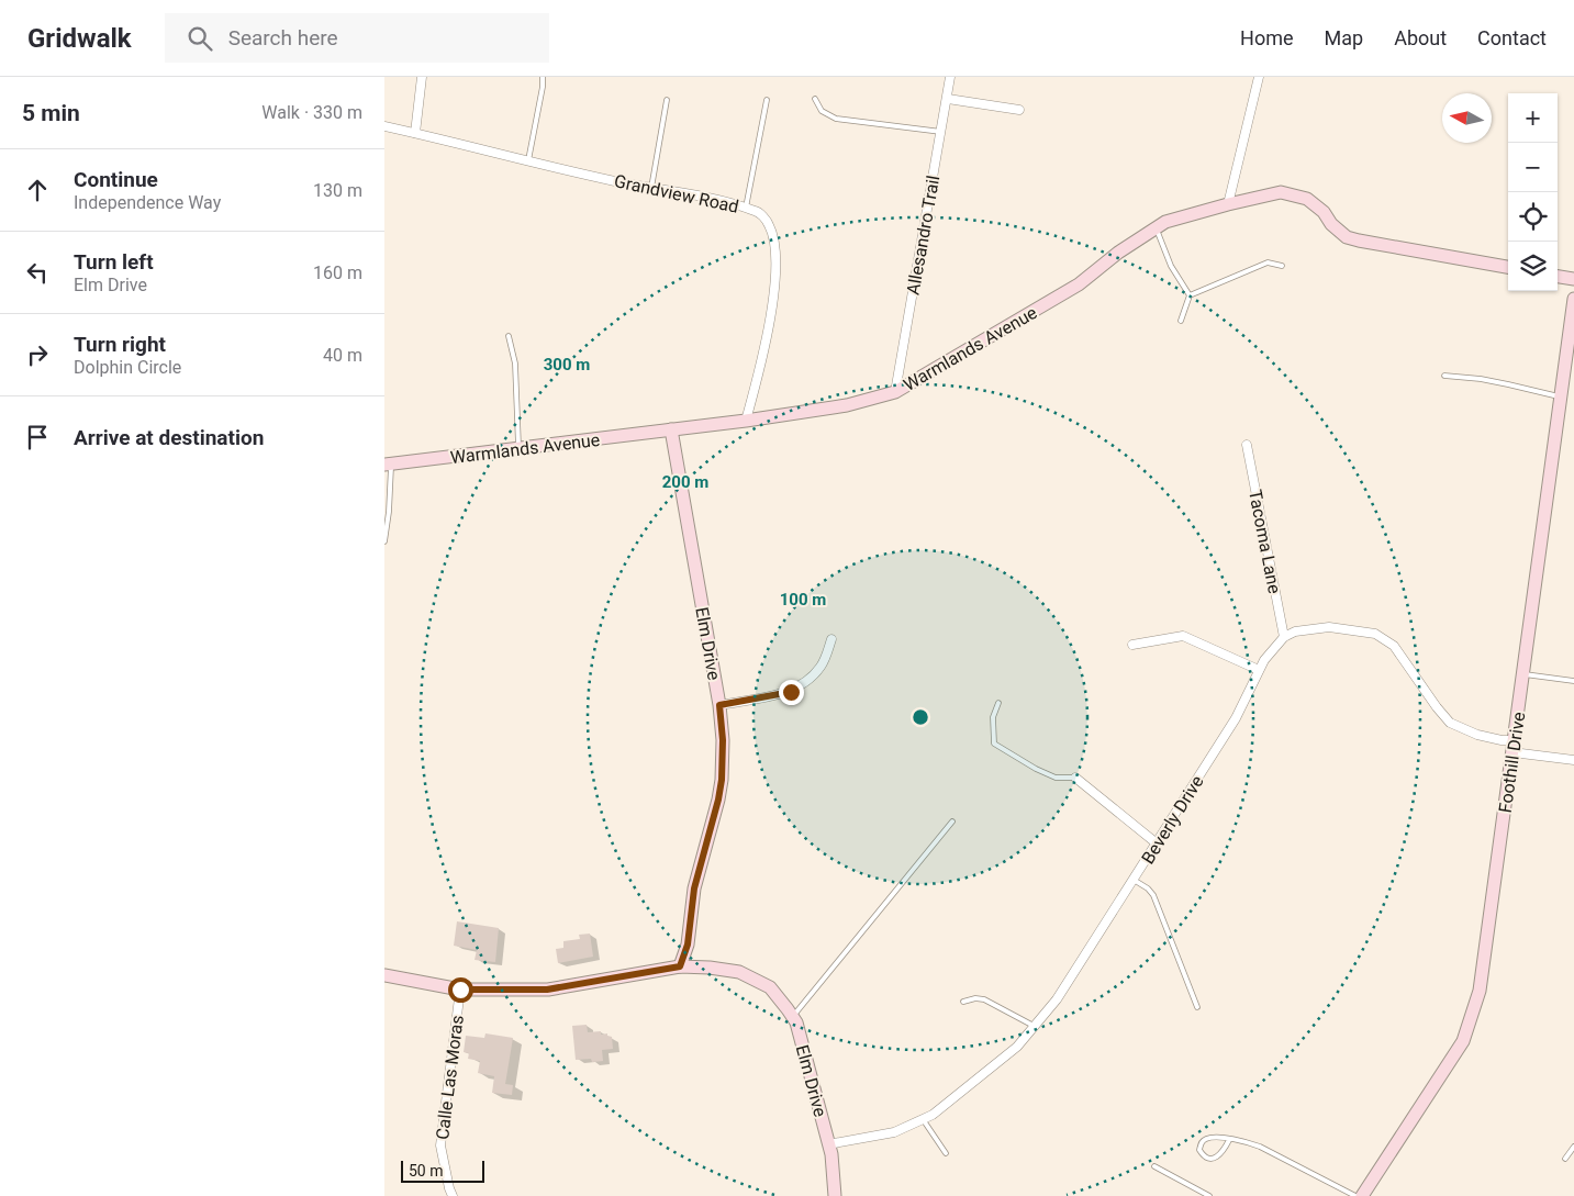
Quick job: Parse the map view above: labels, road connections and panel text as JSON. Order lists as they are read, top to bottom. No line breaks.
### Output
{"streets":{"street":["Grandview Road","Allesandro Trail","Warmlands Avenue","Tacoma Lane","Elm Drive","Foothill Drive","Beverly Drive","Calle Las Moras"]},"crossings":[["Grandview Road","Warmlands Avenue"],["Allesandro Trail","Warmlands Avenue"],["Warmlands Avenue","Elm Drive"],["Tacoma Lane","Beverly Drive"],["Elm Drive","Beverly Drive"]],"scale_bar":"50 m","north":"left","page":{"header":"Gridwalk","search":"Search here","nav":["Home","Map","About","Contact"],"heading":["5 min","Walk · 330 m"],"map_buttons":["+","−"],"list":[["Continue","Independence Way","130 m"],["Turn left","Elm Drive","160 m"],["Turn right","Dolphin Circle","40 m"],"Arrive at destination"],"scale":"50 m"},"rings":["300 m","200 m","100 m"]}
